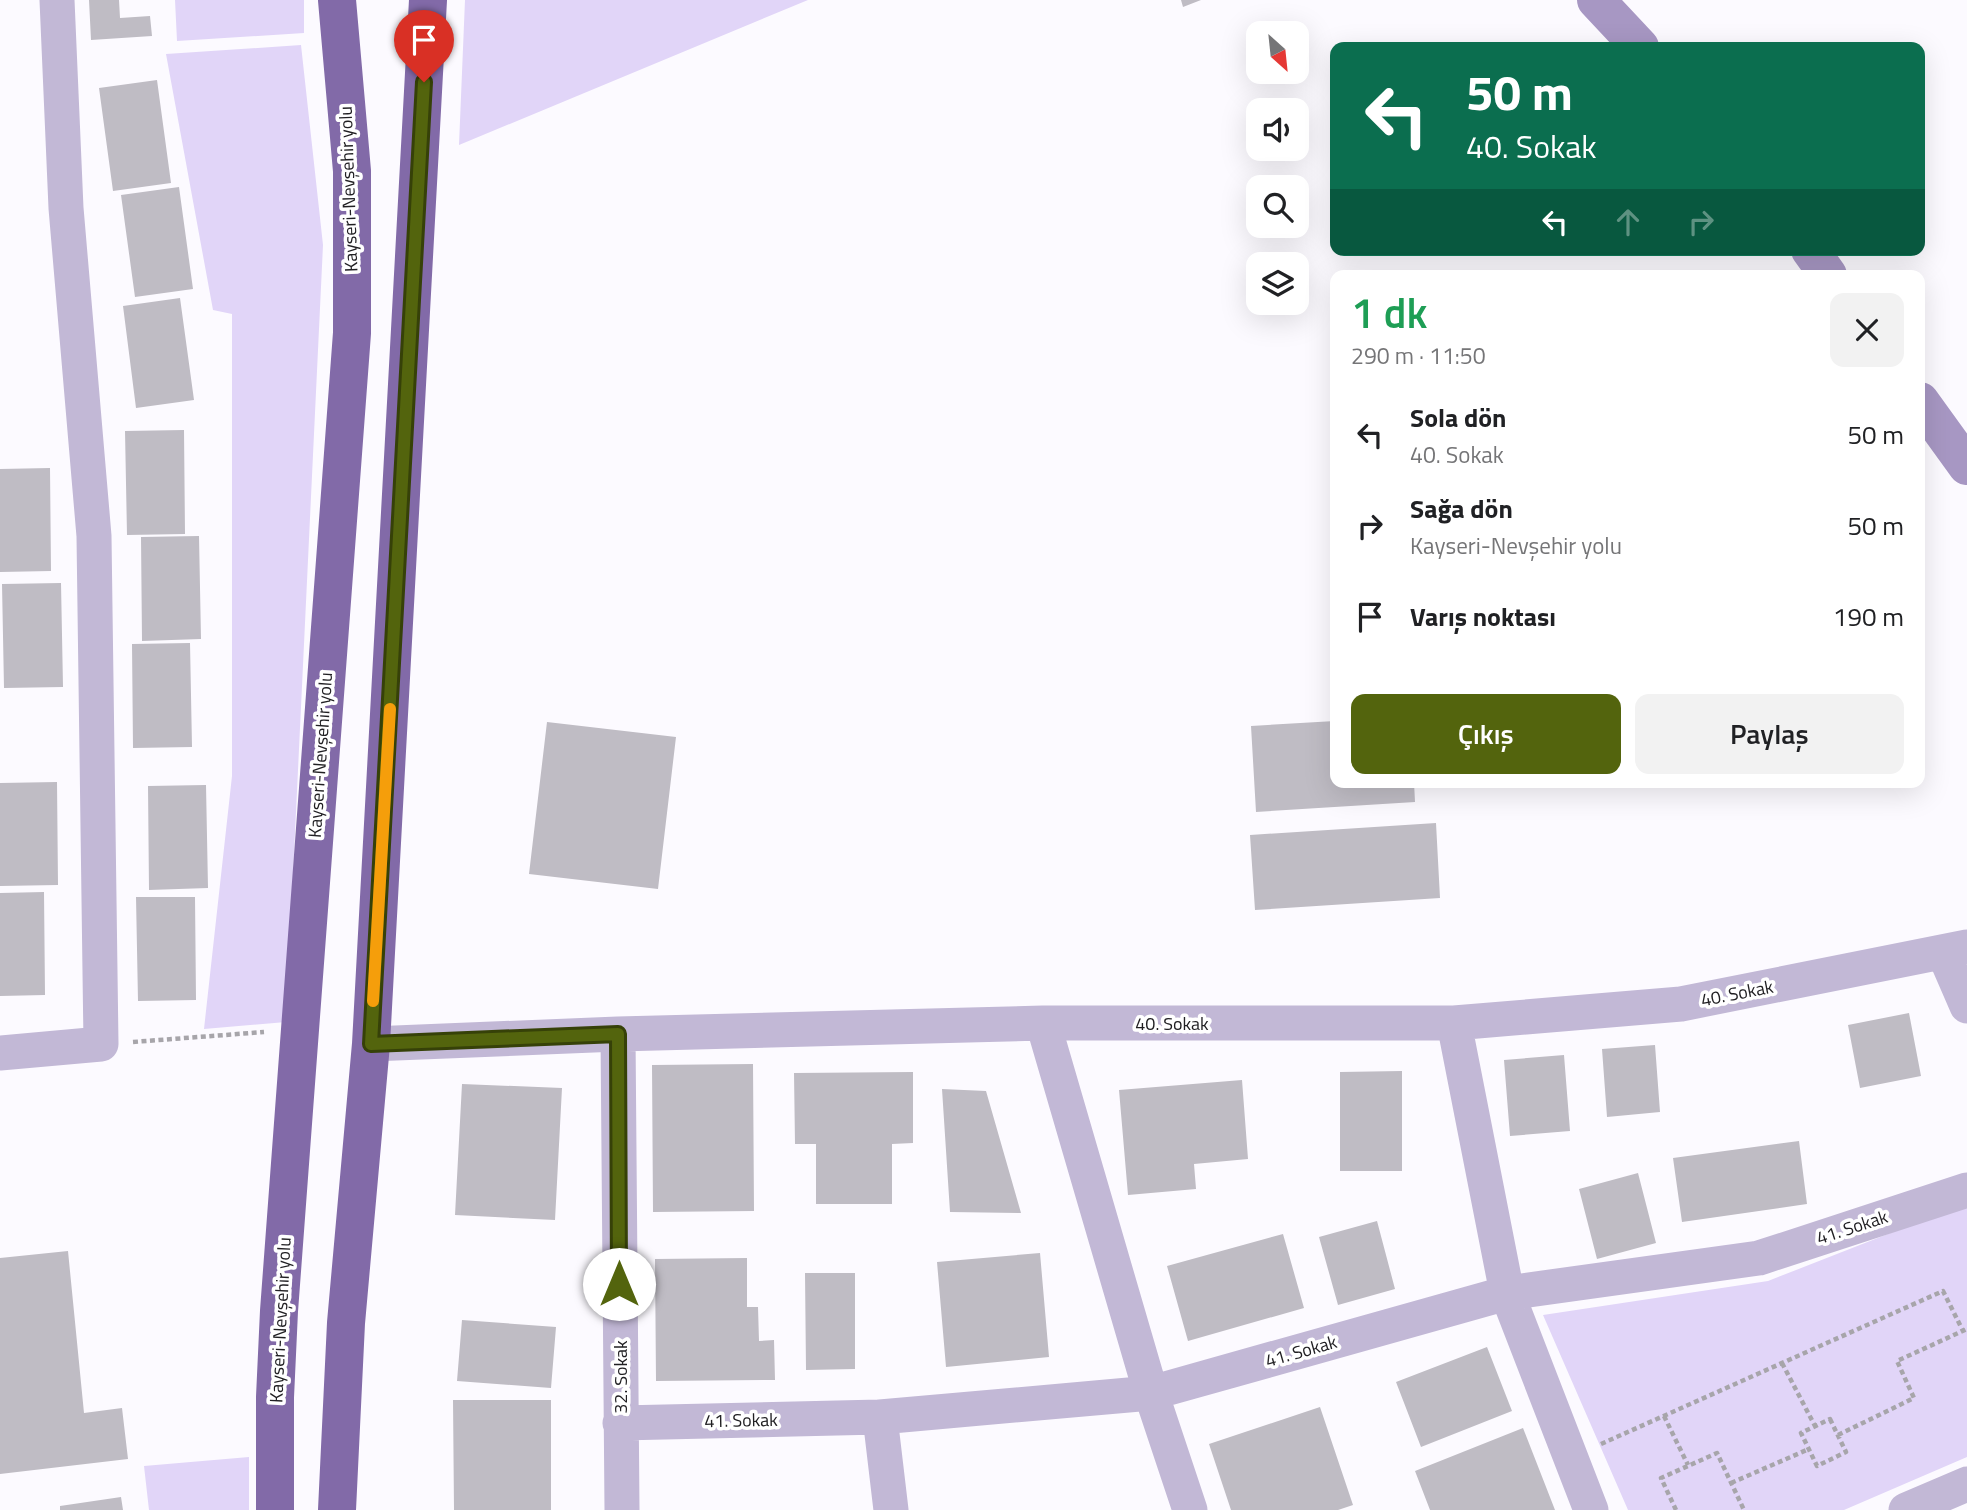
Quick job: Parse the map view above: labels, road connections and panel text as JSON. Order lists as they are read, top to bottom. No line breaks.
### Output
{"streets":{"highway":["Kayseri-Nevşehir yolu"],"street":["40. Sokak","41. Sokak","32. Sokak"]},"crossings":[["40. Sokak","32. Sokak"],["41. Sokak","32. Sokak"]],"north":"bottom right","page":{"turn":["50 m","40. Sokak"],"heading":["1 dk","290 m · 11:50"],"list":[{"name":"Sola dön","note":"40. Sokak","value":"50 m"},{"name":"Sağa dön","note":"Kayseri-Nevşehir yolu","value":"50 m"},{"name":"Varış noktası","value":"190 m"}],"buttons":["Çıkış","Paylaş"]}}
